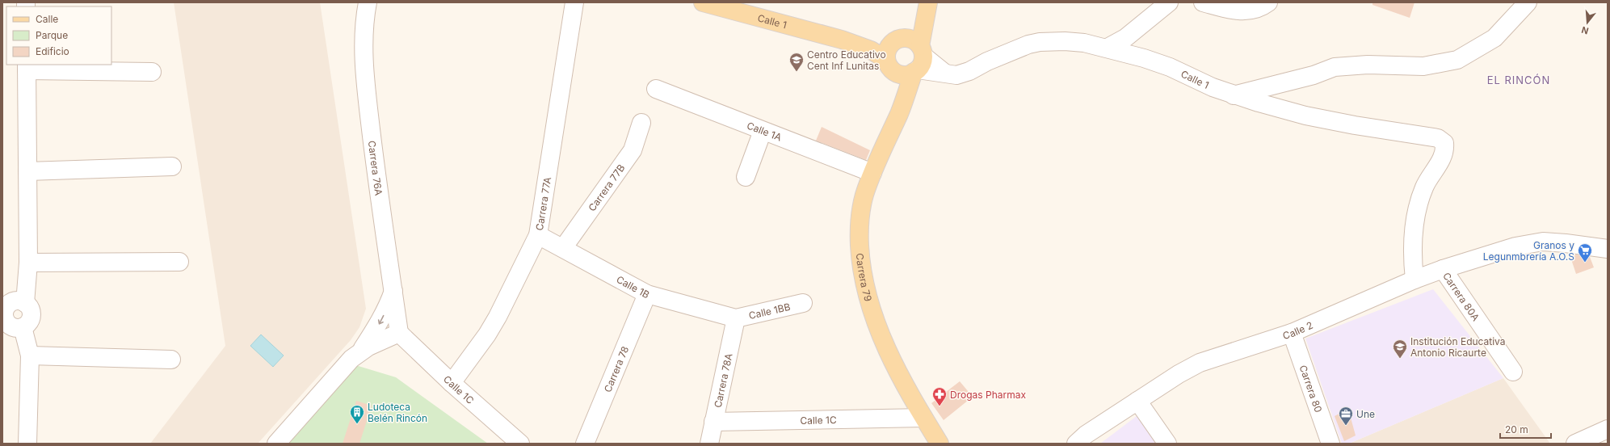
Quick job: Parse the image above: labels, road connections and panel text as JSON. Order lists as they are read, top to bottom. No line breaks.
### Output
{"streets":{"main road":["Calle 1","Carrera 79"],"street":["Calle 1A","Carrera 76A","Carrera 77B","Carrera 77A","Calle 1B","Carrera 80A","Calle 1BB","Calle 2","Carrera 78","Carrera 78A","Calle 1C","Carrera 80"]},"crossings":[["Calle 1","Carrera 79"],["Calle 1","Calle 2"],["Calle 1A","Carrera 79"],["Carrera 76A","Calle 1C"],["Carrera 77B","Calle 1B"],["Carrera 77A","Calle 1B"],["Carrera 77A","Calle 1C"],["Carrera 79","Calle 1C"],["Calle 1B","Calle 1BB"],["Calle 1B","Carrera 78"],["Calle 1B","Carrera 78A"],["Carrera 80A","Calle 2"],["Calle 1BB","Carrera 78A"],["Calle 2","Carrera 80"],["Carrera 78A","Calle 1C"]],"districts":["EL RINCÓN"],"places":{"school or university":["Centro Educativo Cent Inf Lunitas","Institución Educativa Antonio Ricaurte"],"supermarket":["Granos y Legunmbrería A.O.S"],"pharmacy":["Drogas Pharmax"],"building":["Ludoteca Belén Rincón"],"office":["Une"]},"legend":["Calle","Parque","Edificio"],"scale_bar":"20 m","north":"bottom"}
